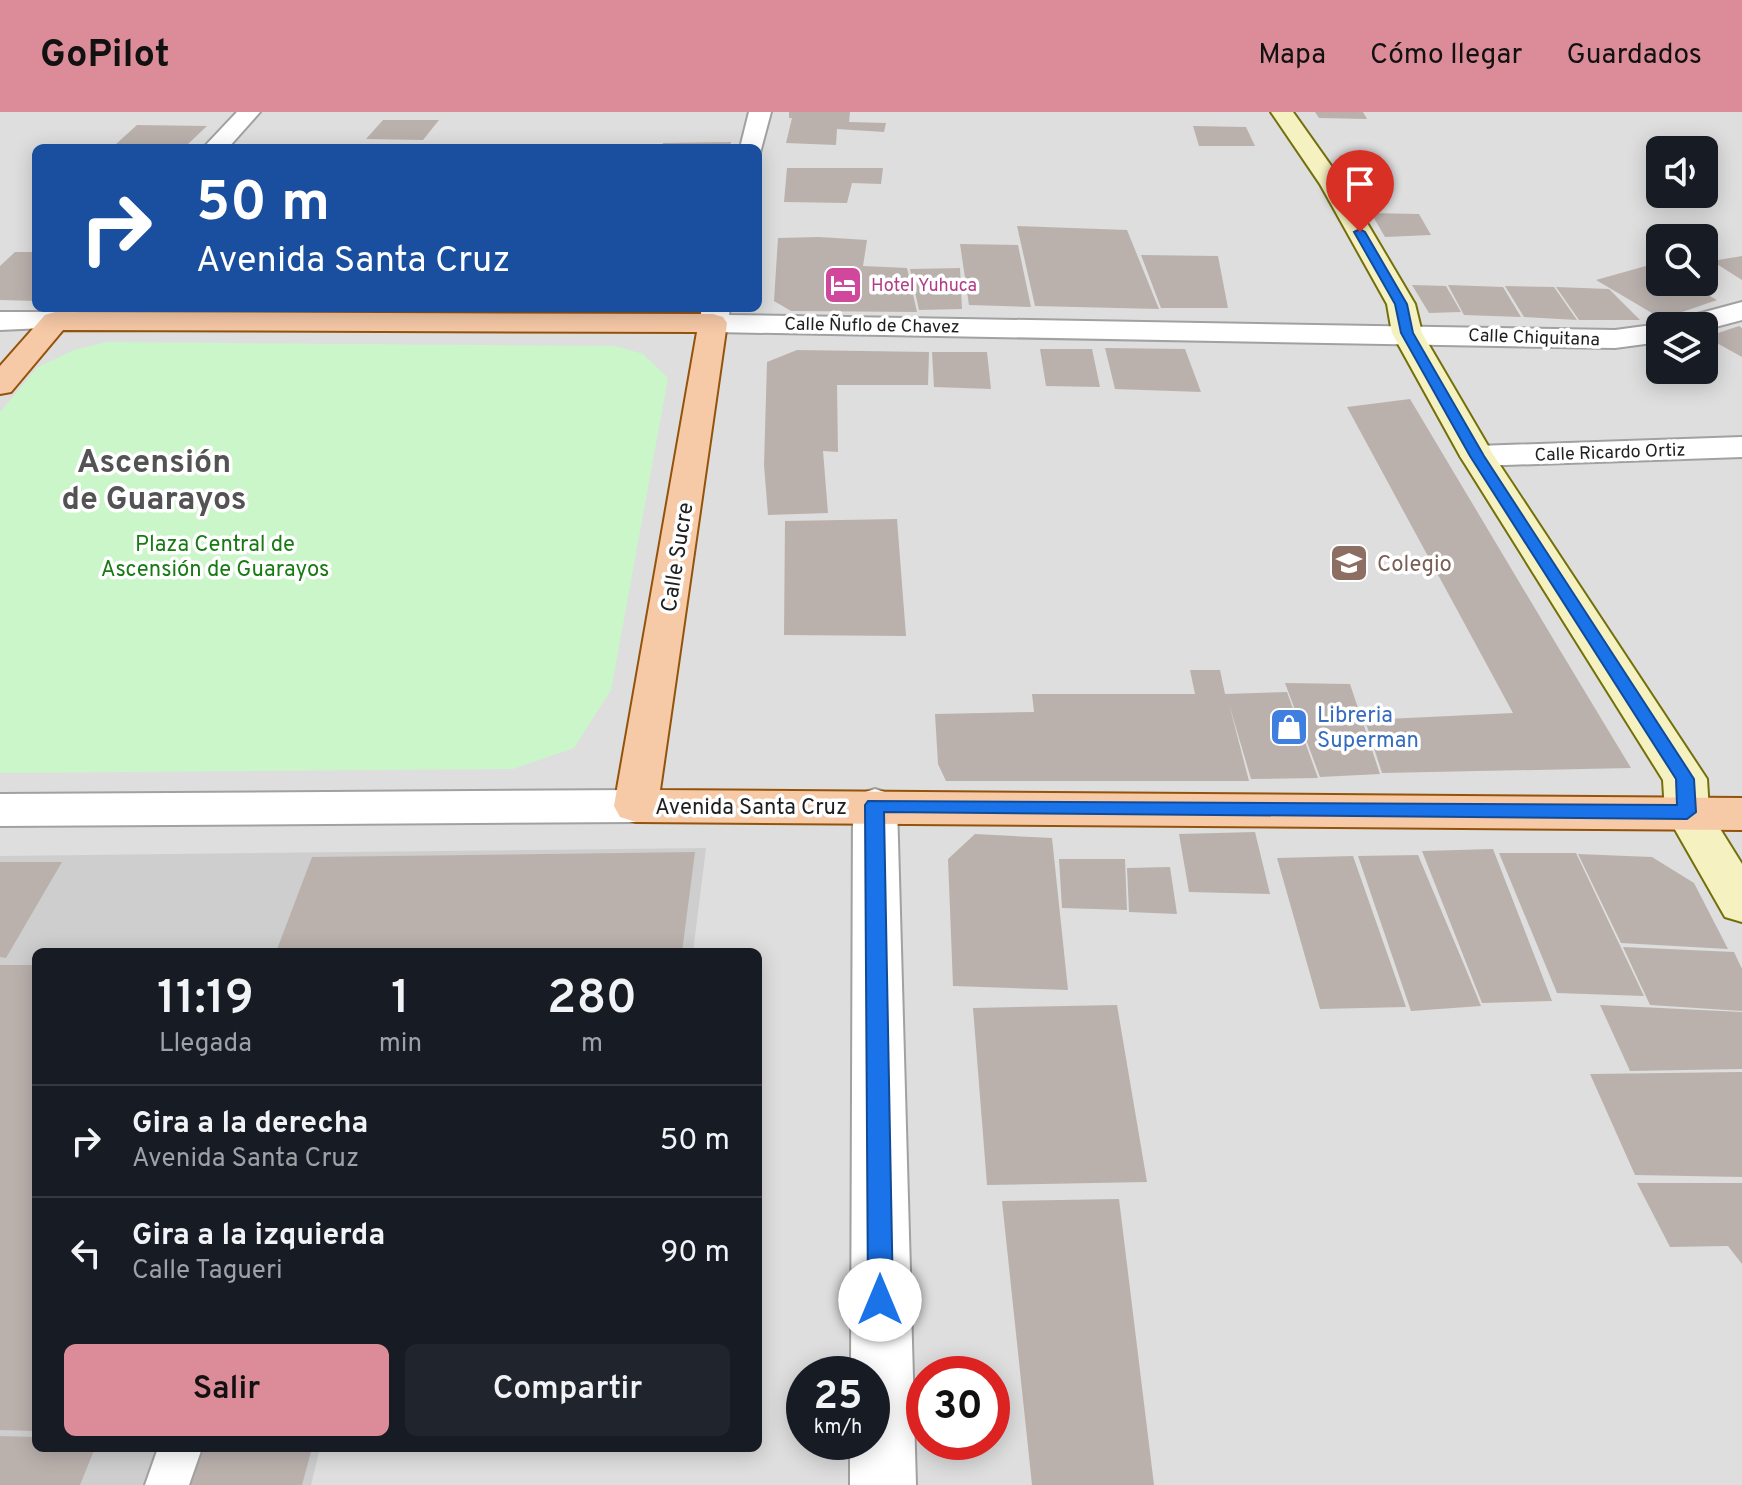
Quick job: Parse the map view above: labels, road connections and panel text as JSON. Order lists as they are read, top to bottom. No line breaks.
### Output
{"streets":{"main road":["Calle Ñuflo de Chavez","Calle Sucre","Avenida Santa Cruz"],"street":["Calle Chiquitana","Calle Ricardo Ortiz"]},"crossings":[["Calle Ñuflo de Chavez","Calle Chiquitana"],["Calle Ñuflo de Chavez","Calle Sucre"],["Calle Sucre","Avenida Santa Cruz"]],"districts":["Ascensión de Guarayos"],"parks":["Plaza Central de Ascensión de Guarayos"],"places":{"hotel":["Hotel Yuhuca"],"school or university":["Colegio"],"shop":["Libreria Superman"]},"page":{"header":"GoPilot","nav":["Mapa","Cómo llegar","Guardados"],"turn":["50 m","Avenida Santa Cruz"],"eta":["11:19","Llegada","1","min","280","m"],"list":[{"name":"Gira a la derecha","note":"Avenida Santa Cruz","value":"50 m"},{"name":"Gira a la izquierda","note":"Calle Tagueri","value":"90 m"}],"buttons":["Salir","Compartir"],"speed":"25 km/h","limit":"30"}}
